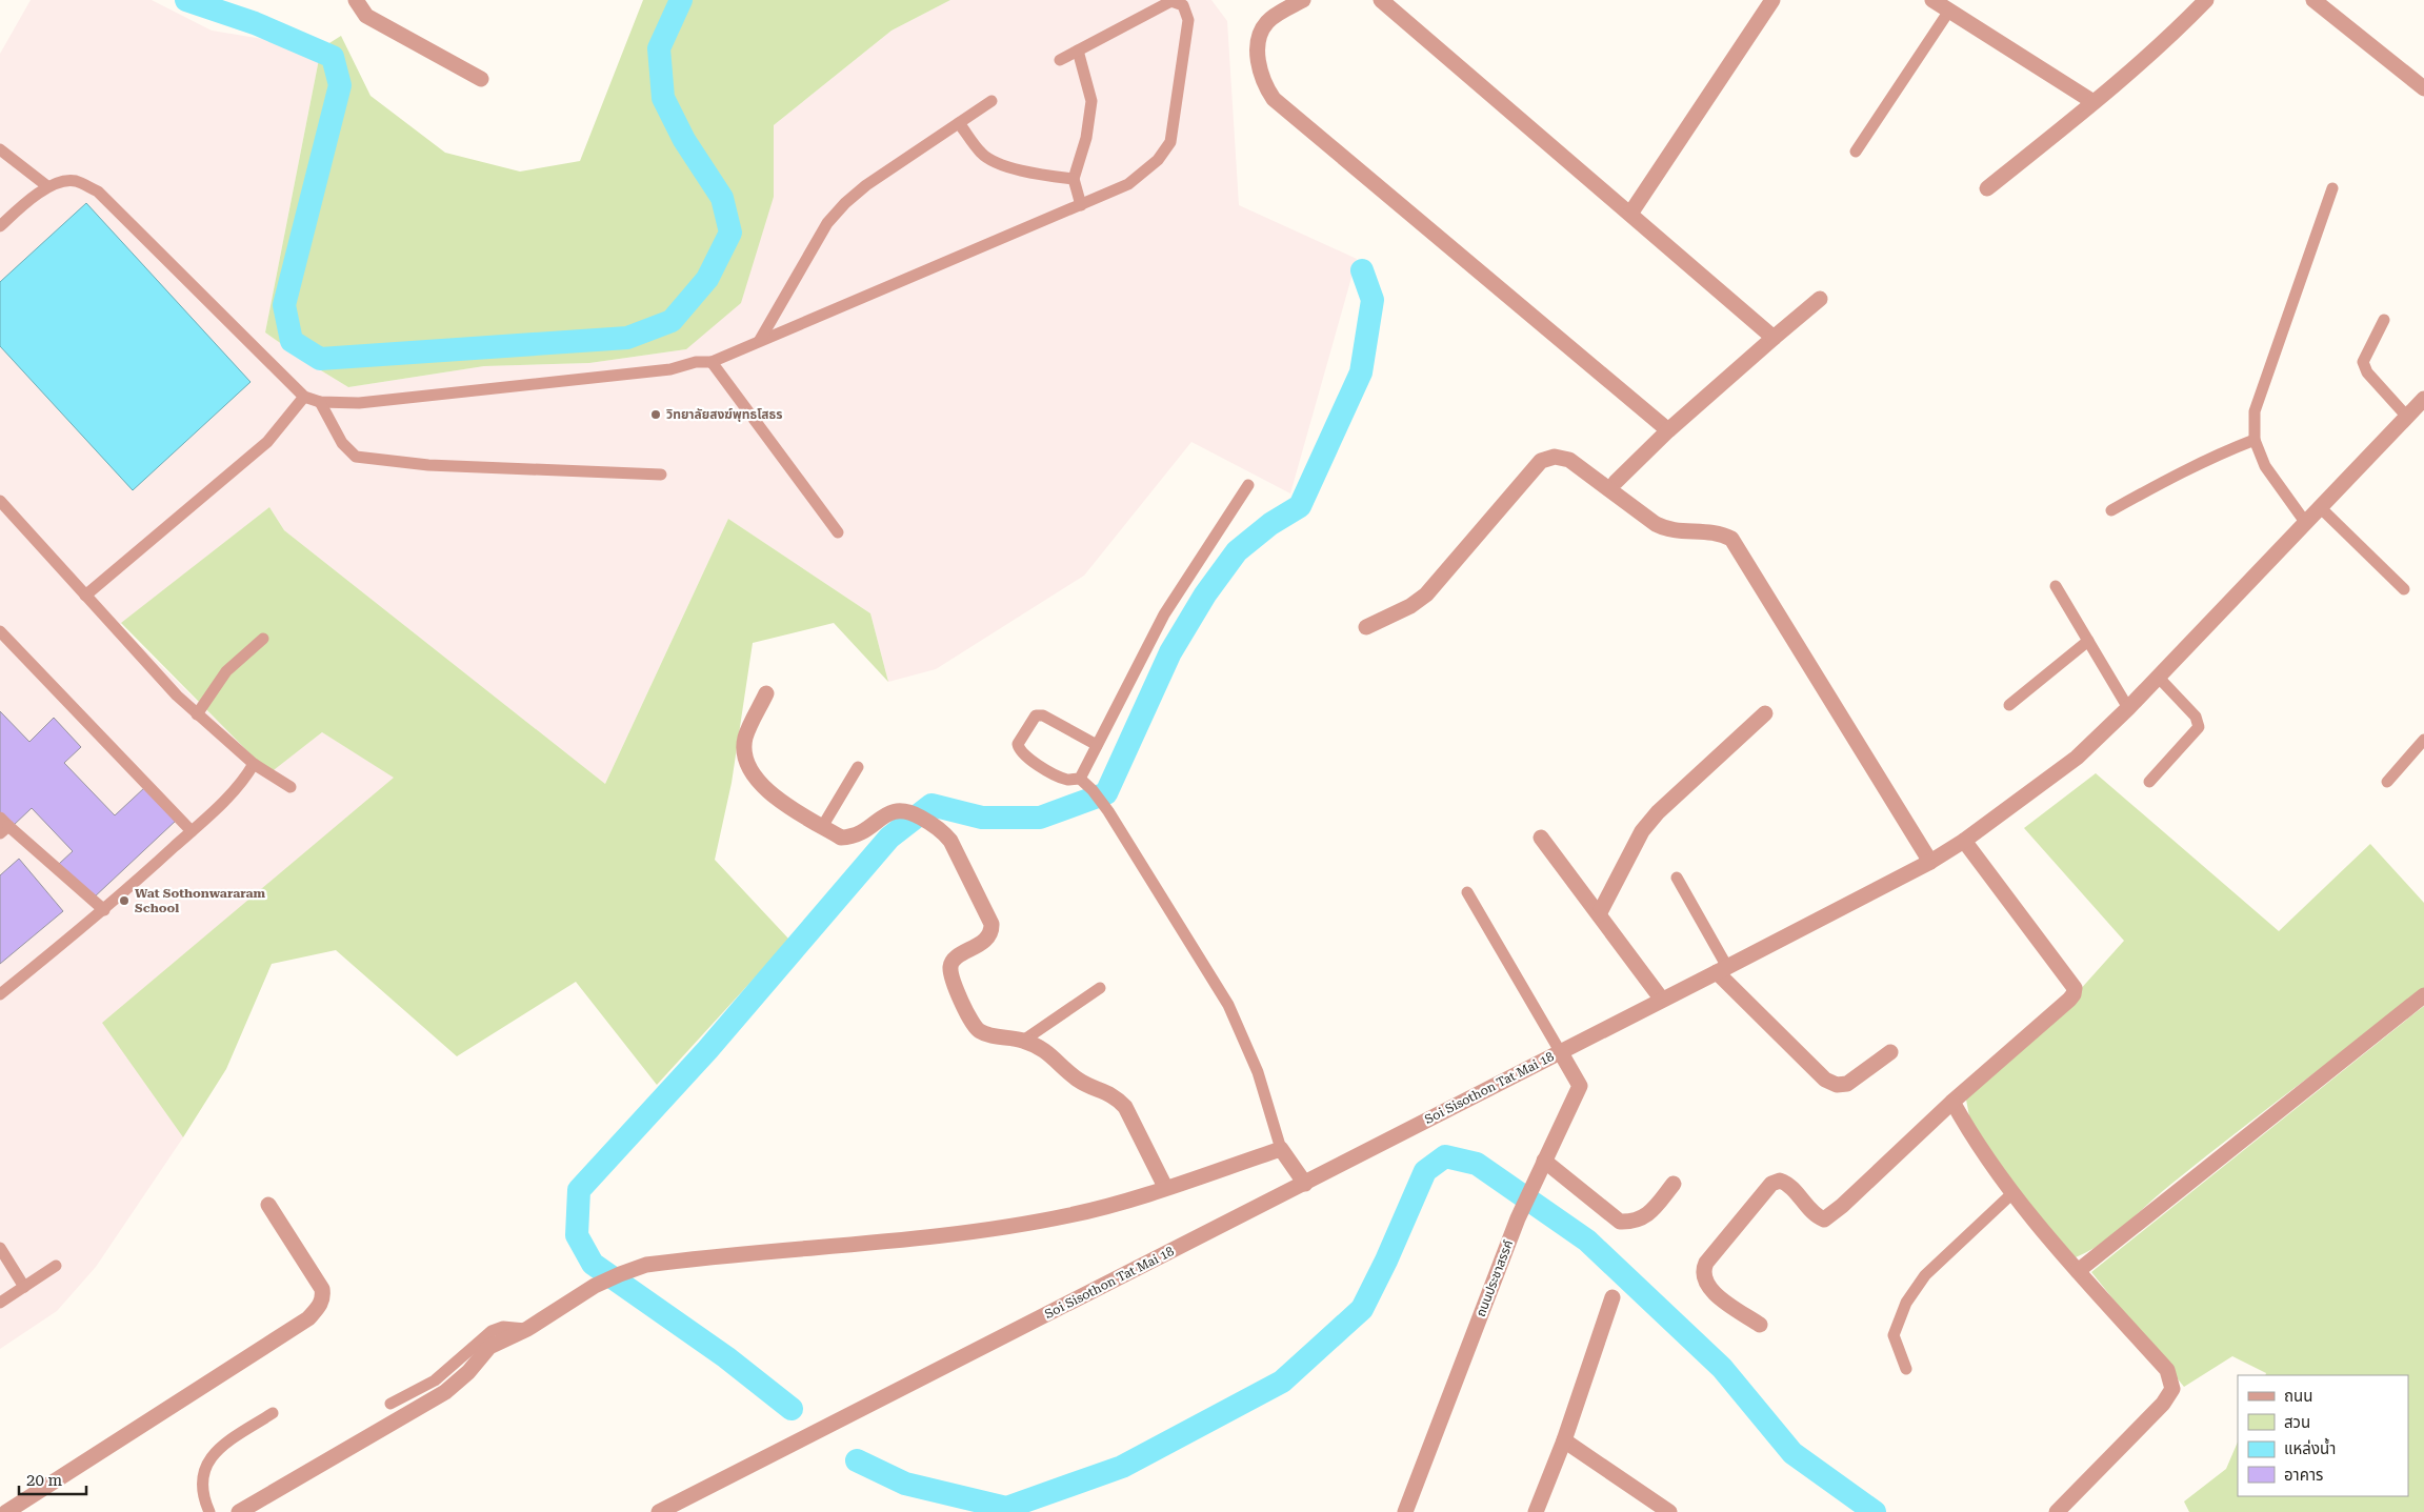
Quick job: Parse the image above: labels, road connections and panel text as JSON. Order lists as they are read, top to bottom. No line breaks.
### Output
{"streets":{"street":["Soi Sisothon Tat Mai 18","ถนนประชาสรรค์"]},"crossings":[["Soi Sisothon Tat Mai 18","ถนนประชาสรรค์"]],"places":["วิทยาลัยสงฆ์พุทธโสธร","Wat Sothonwararam School"],"legend":["ถนน","สวน","แหล่งน้ำ","อาคาร"],"scale_bar":"20 m"}
